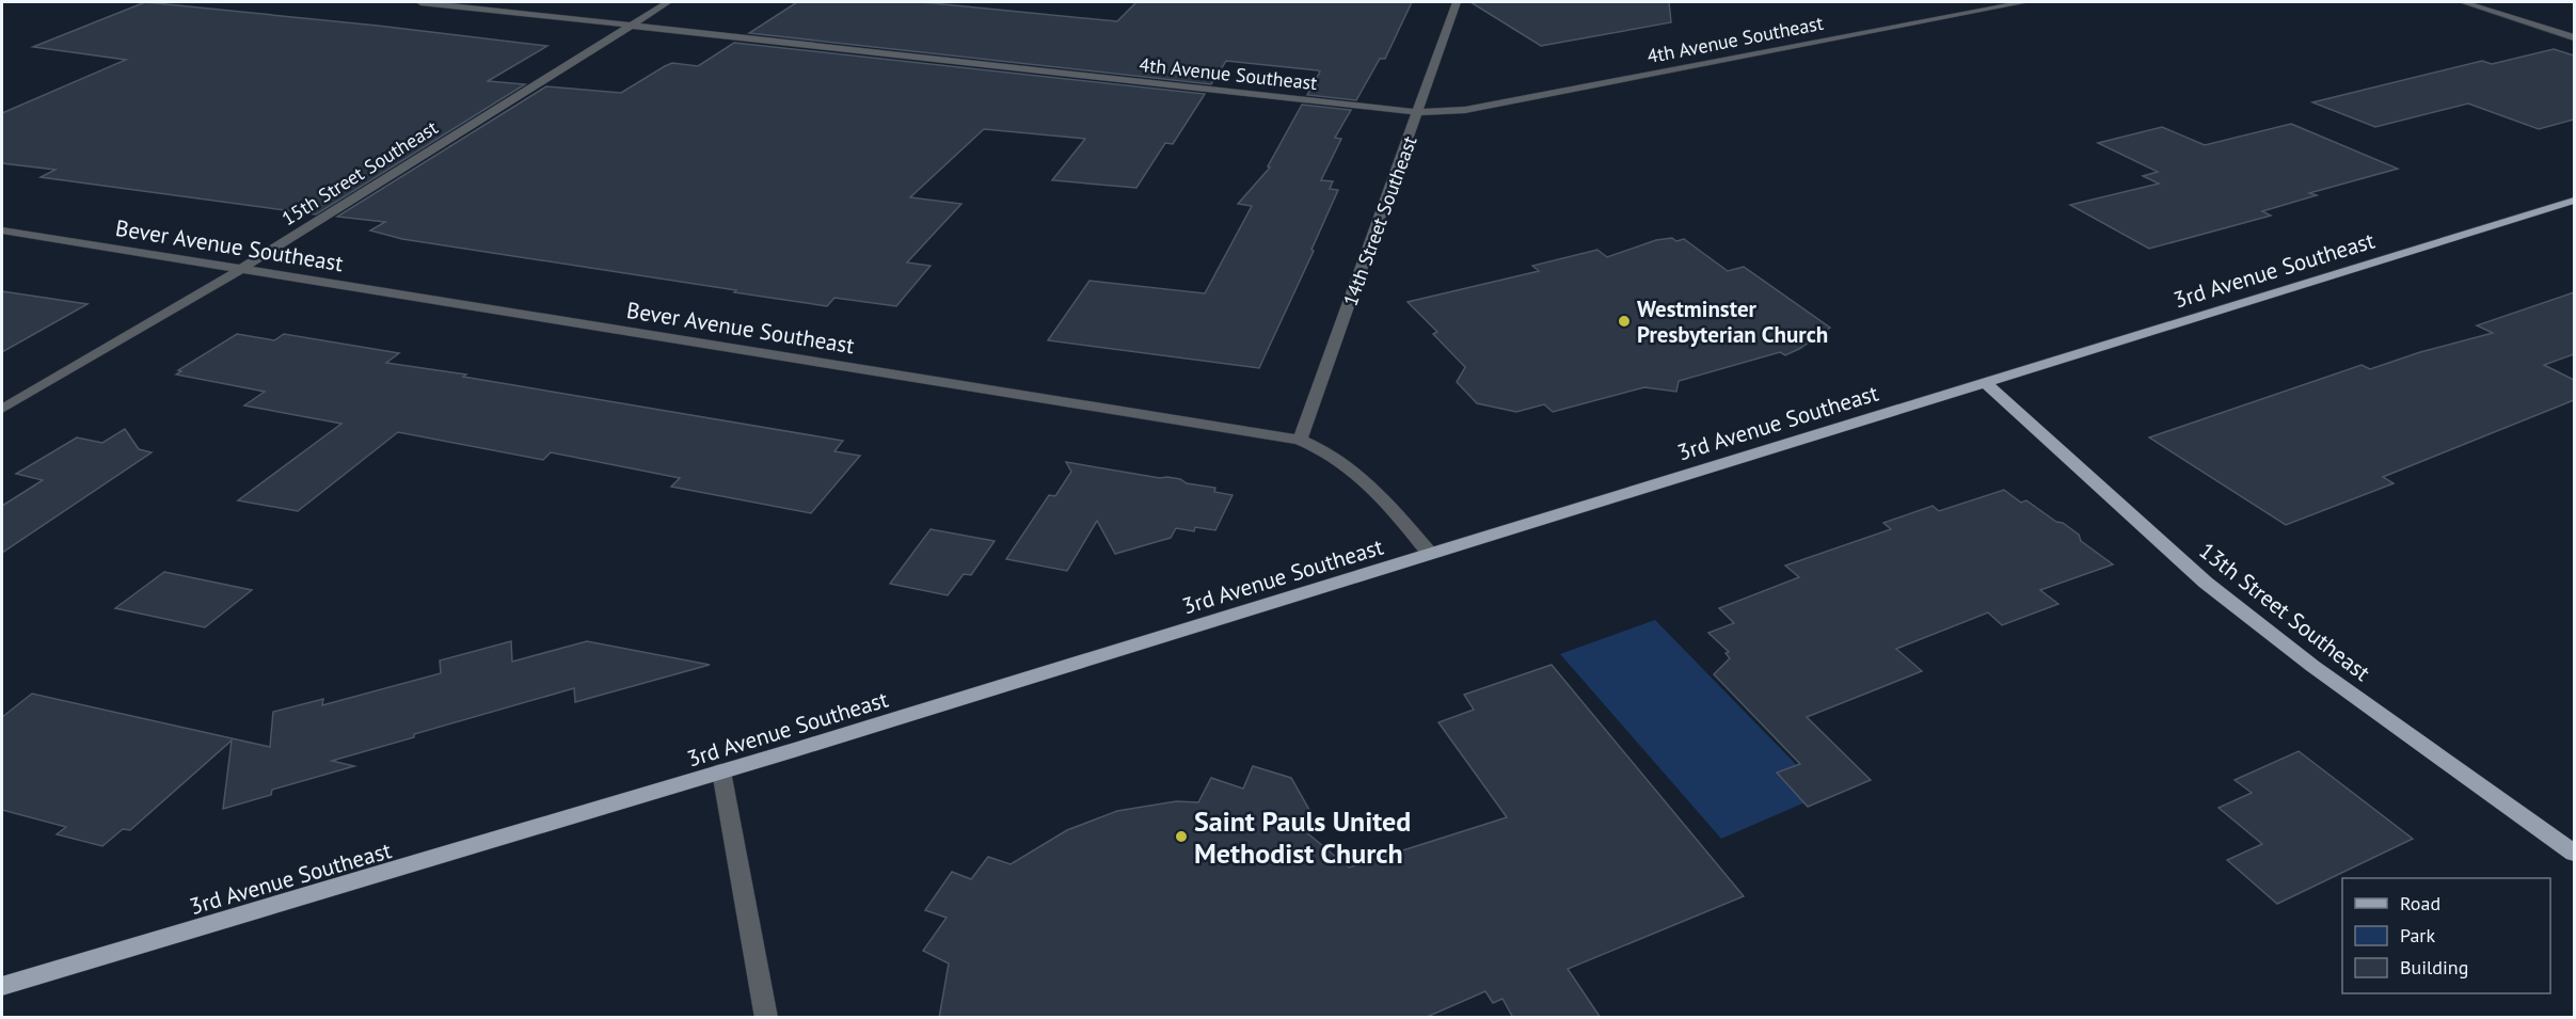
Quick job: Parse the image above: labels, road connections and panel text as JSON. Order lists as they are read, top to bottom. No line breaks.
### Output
{"streets":{"main road":["3rd Avenue Southeast","13th Street Southeast"],"street":["4th Avenue Southeast","15th Street Southeast","14th Street Southeast","Bever Avenue Southeast"]},"crossings":[["4th Avenue Southeast","15th Street Southeast"],["4th Avenue Southeast","14th Street Southeast"],["15th Street Southeast","Bever Avenue Southeast"],["14th Street Southeast","Bever Avenue Southeast"],["Bever Avenue Southeast","3rd Avenue Southeast"],["3rd Avenue Southeast","13th Street Southeast"]],"places":["Westminster Presbyterian Church","Saint Pauls United Methodist Church"],"legend":["Road","Park","Building"]}
